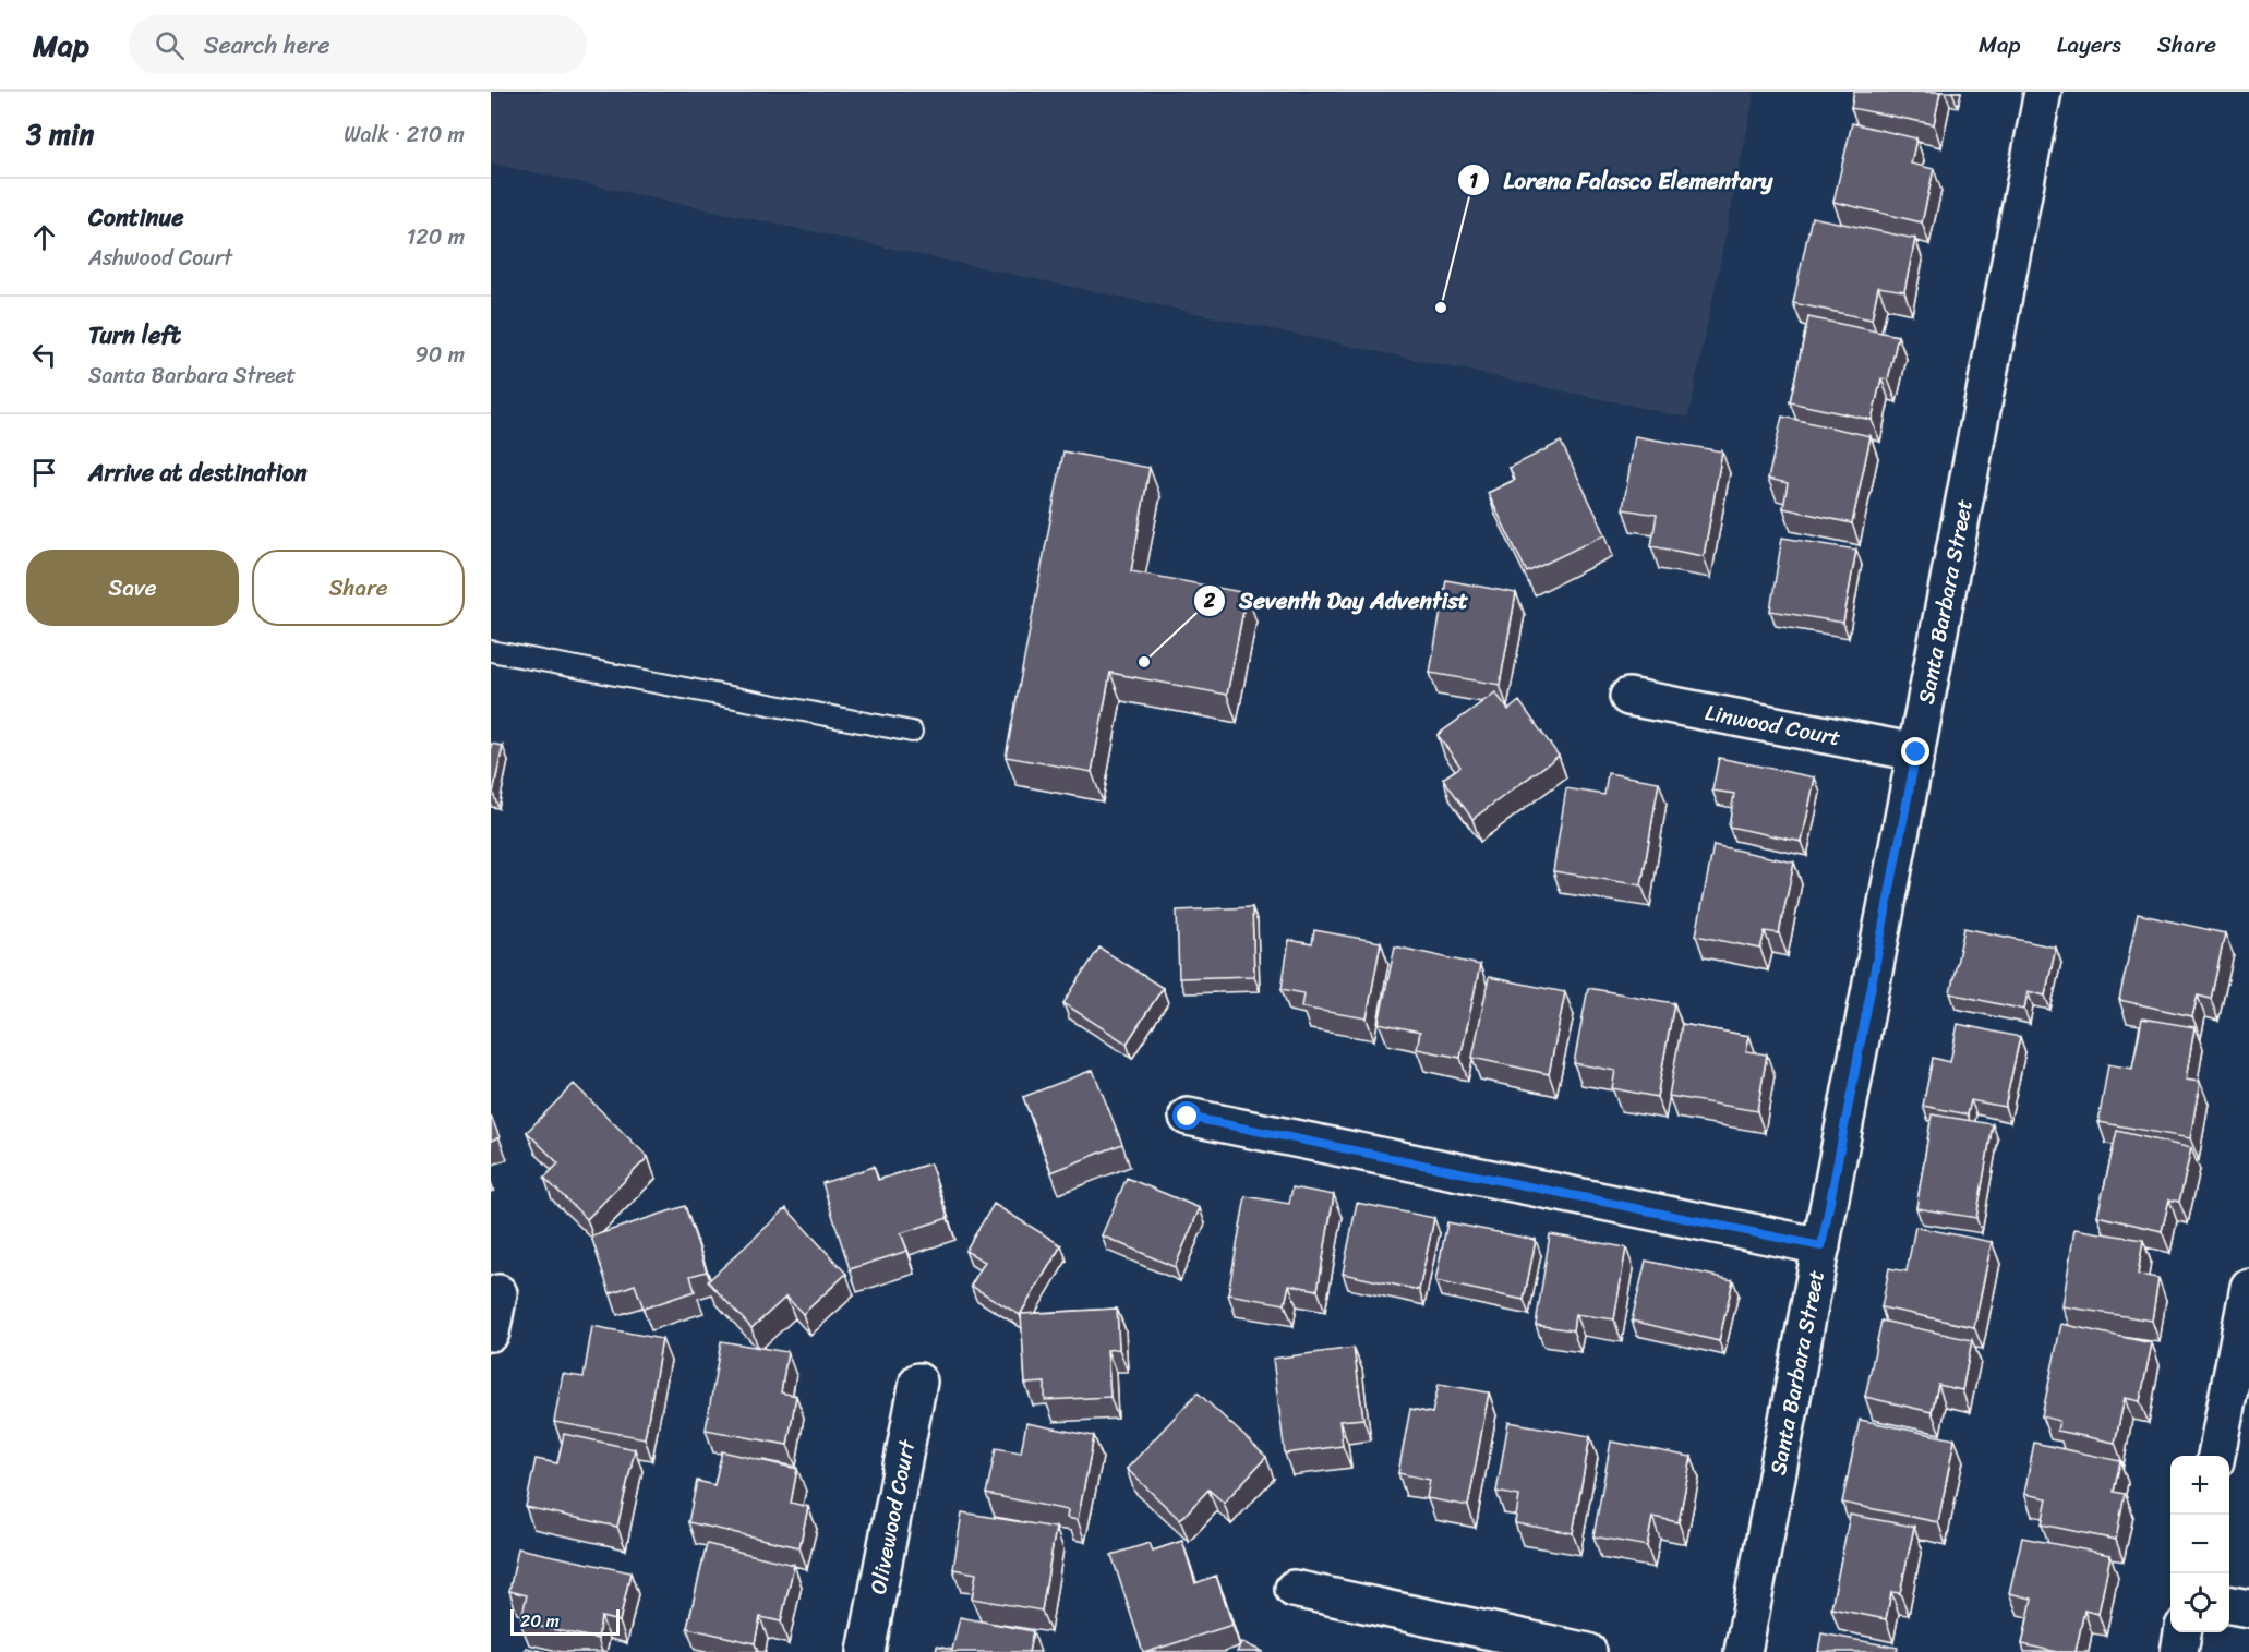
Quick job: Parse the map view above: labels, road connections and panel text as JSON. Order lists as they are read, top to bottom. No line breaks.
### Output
{"streets":{"street":["Santa Barbara Street","Linwood Court","Olivewood Court"]},"crossings":[["Santa Barbara Street","Linwood Court"]],"places":["Lorena Falasco Elementary","Seventh Day Adventist"],"scale_bar":"20 m","page":{"header":"Map","search":"Search here","nav":["Map","Layers","Share"],"heading":["3 min","Walk · 210 m"],"list":[["Continue","Ashwood Court","120 m"],["Turn left","Santa Barbara Street","90 m"],"Arrive at destination"],"buttons":["Save","Share"],"map_buttons":["+","−"],"scale":"20 m"}}
